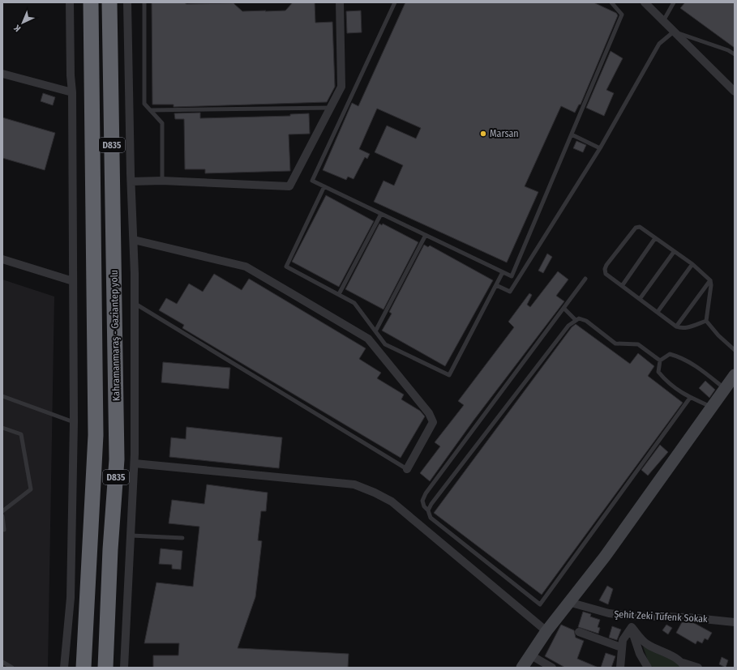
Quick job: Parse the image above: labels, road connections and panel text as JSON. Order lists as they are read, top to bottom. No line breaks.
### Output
{"streets":{"highway":["D835","Kahramanmaraş - Gaziantep yolu"],"street":["Şehit Zeki Tüfenk Sokak"]},"places":["Marsan"],"north":"bottom left"}
